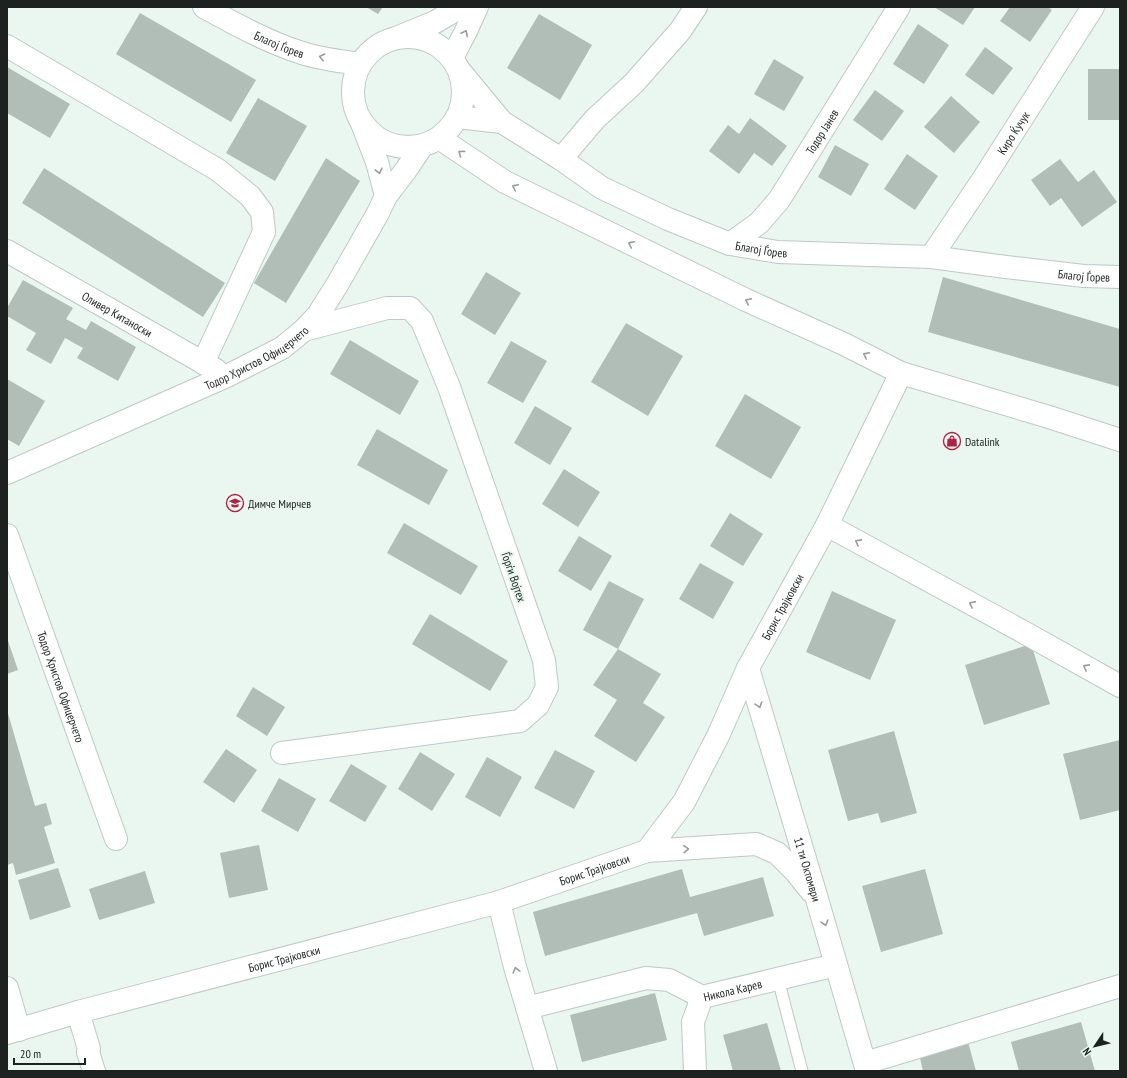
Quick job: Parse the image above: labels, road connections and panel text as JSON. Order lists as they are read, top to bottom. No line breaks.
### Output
{"streets":{"street":["Благој Ѓорев","Тодор Јанев","Киро Ќучук","Оливер Китаноски","Тодор Христов Офицерчето","Ѓорѓи Војтех","Борис Трајковски","11 ти Октомври","Никола Карев"]},"crossings":[["Благој Ѓорев","Тодор Јанев"],["Благој Ѓорев","Киро Ќучук"],["Благој Ѓорев","Тодор Христов Офицерчето"],["Оливер Китаноски","Тодор Христов Офицерчето"],["Тодор Христов Офицерчето","Ѓорѓи Војтех"],["Борис Трајковски","11 ти Октомври"],["11 ти Октомври","Никола Карев"]],"one_way":["11 ти Октомври"],"places":{"shop":["Datalink"],"school or university":["Димче Мирчев"]},"scale_bar":"20 m","north":"bottom left"}
